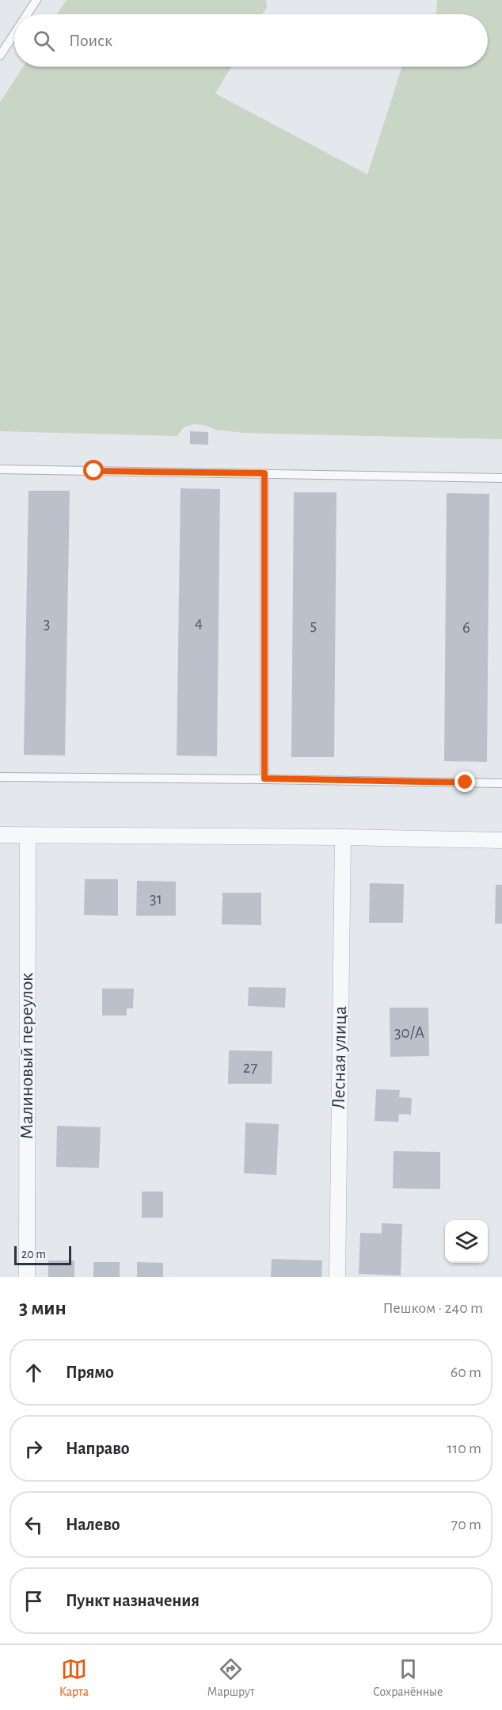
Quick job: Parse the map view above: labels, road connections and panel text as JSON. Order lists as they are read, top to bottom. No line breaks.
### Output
{"streets":{"street":["Малиновый переулок","Лесная улица"]},"house_numbers":["4","3","5","6","31","30/А","27"],"scale_bar":"20 m","page":{"search":"Поиск","scale":"20 m","heading":["3 мин","Пешком · 240 m"],"list":[["Прямо","60 m"],["Направо","110 m"],["Налево","70 m"],"Пункт назначения"],"nav":["Карта","Маршрут","Сохранённые"]}}
